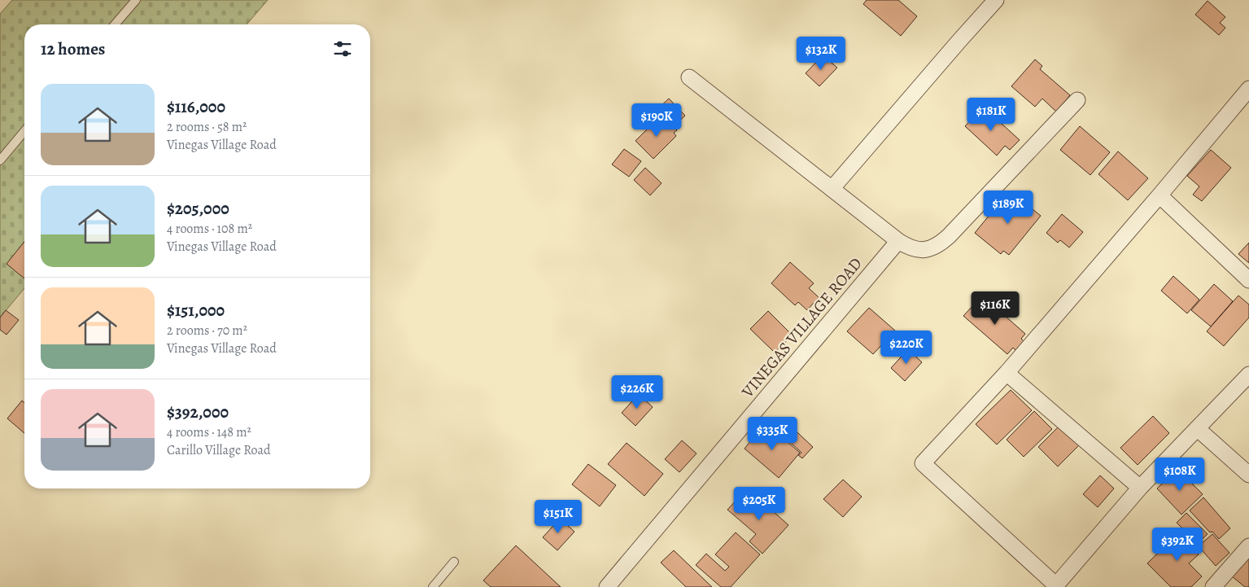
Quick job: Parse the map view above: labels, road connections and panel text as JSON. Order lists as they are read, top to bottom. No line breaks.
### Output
{"streets":{"street":["VINEGAS VILLAGE ROAD"]},"page":{"heading":"12 homes","price":["$132K","$181K","$190K","$189K","$116K","$220K","$226K","$335K","$108K","$205K","$151K","$392K"],"list":[{"name":"$116,000","note":"2 rooms · 58 m² · Vinegas Village Road"},{"name":"$205,000","note":"4 rooms · 108 m² · Vinegas Village Road"},{"name":"$151,000","note":"2 rooms · 70 m² · Vinegas Village Road"},{"name":"$392,000","note":"4 rooms · 148 m² · Carillo Village Road"}]}}
